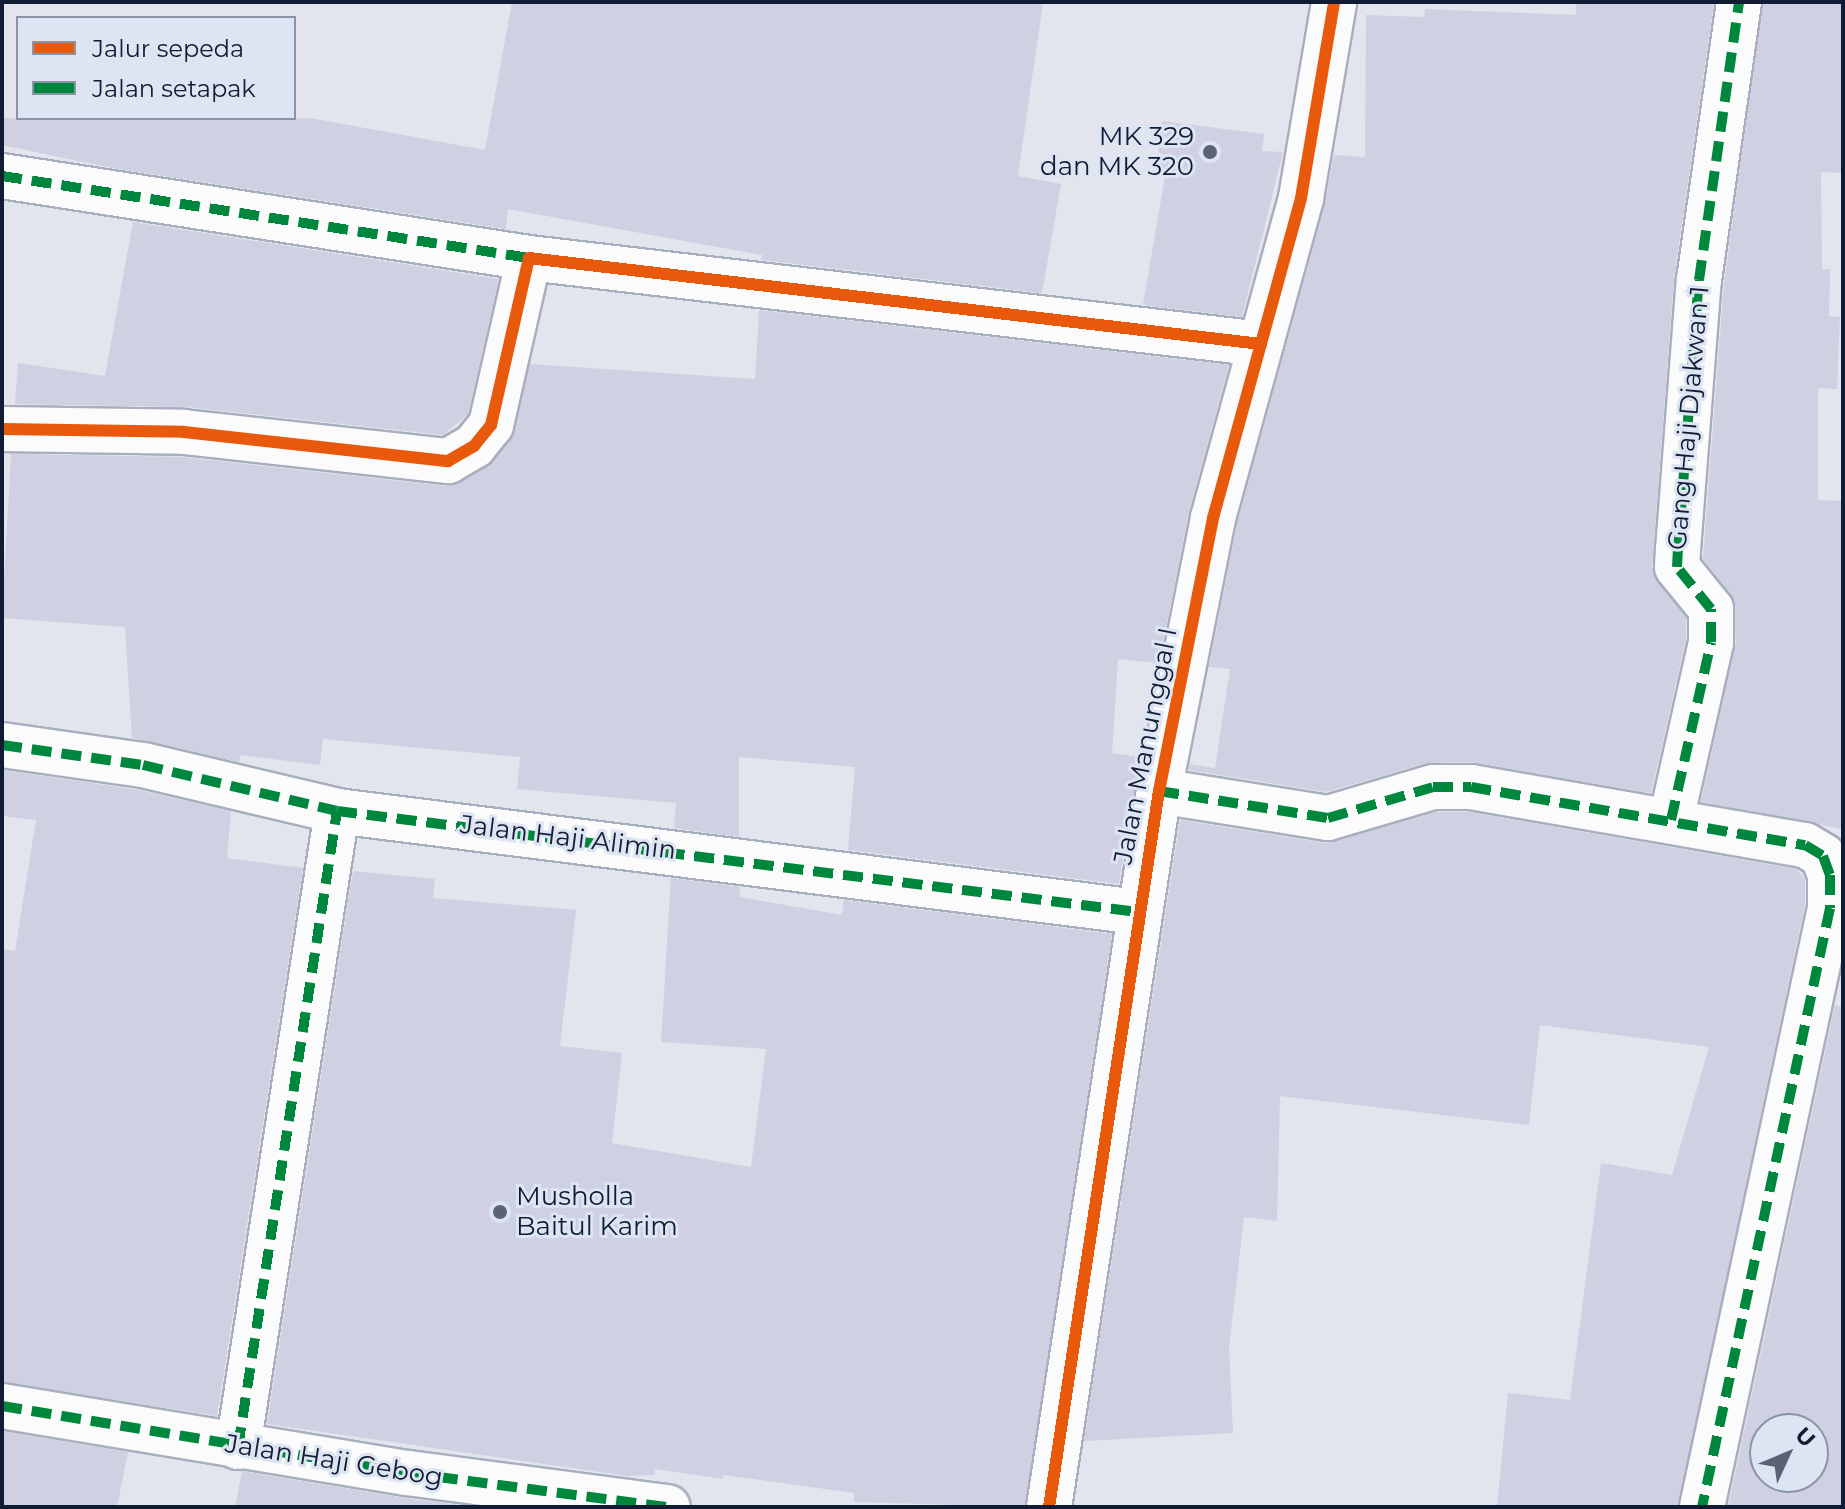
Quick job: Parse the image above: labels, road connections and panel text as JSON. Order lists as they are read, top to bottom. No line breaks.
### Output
{"streets":{"street":["Gang Haji Djakwan 1","Jalan Manunggal I","Jalan Haji Alimin","Jalan Haji Gebog"]},"crossings":[["Jalan Manunggal I","Jalan Haji Alimin"]],"places":["MK 329 dan MK 320","Musholla Baitul Karim"],"legend":["Jalur sepeda","Jalan setapak"],"north":"top right"}
